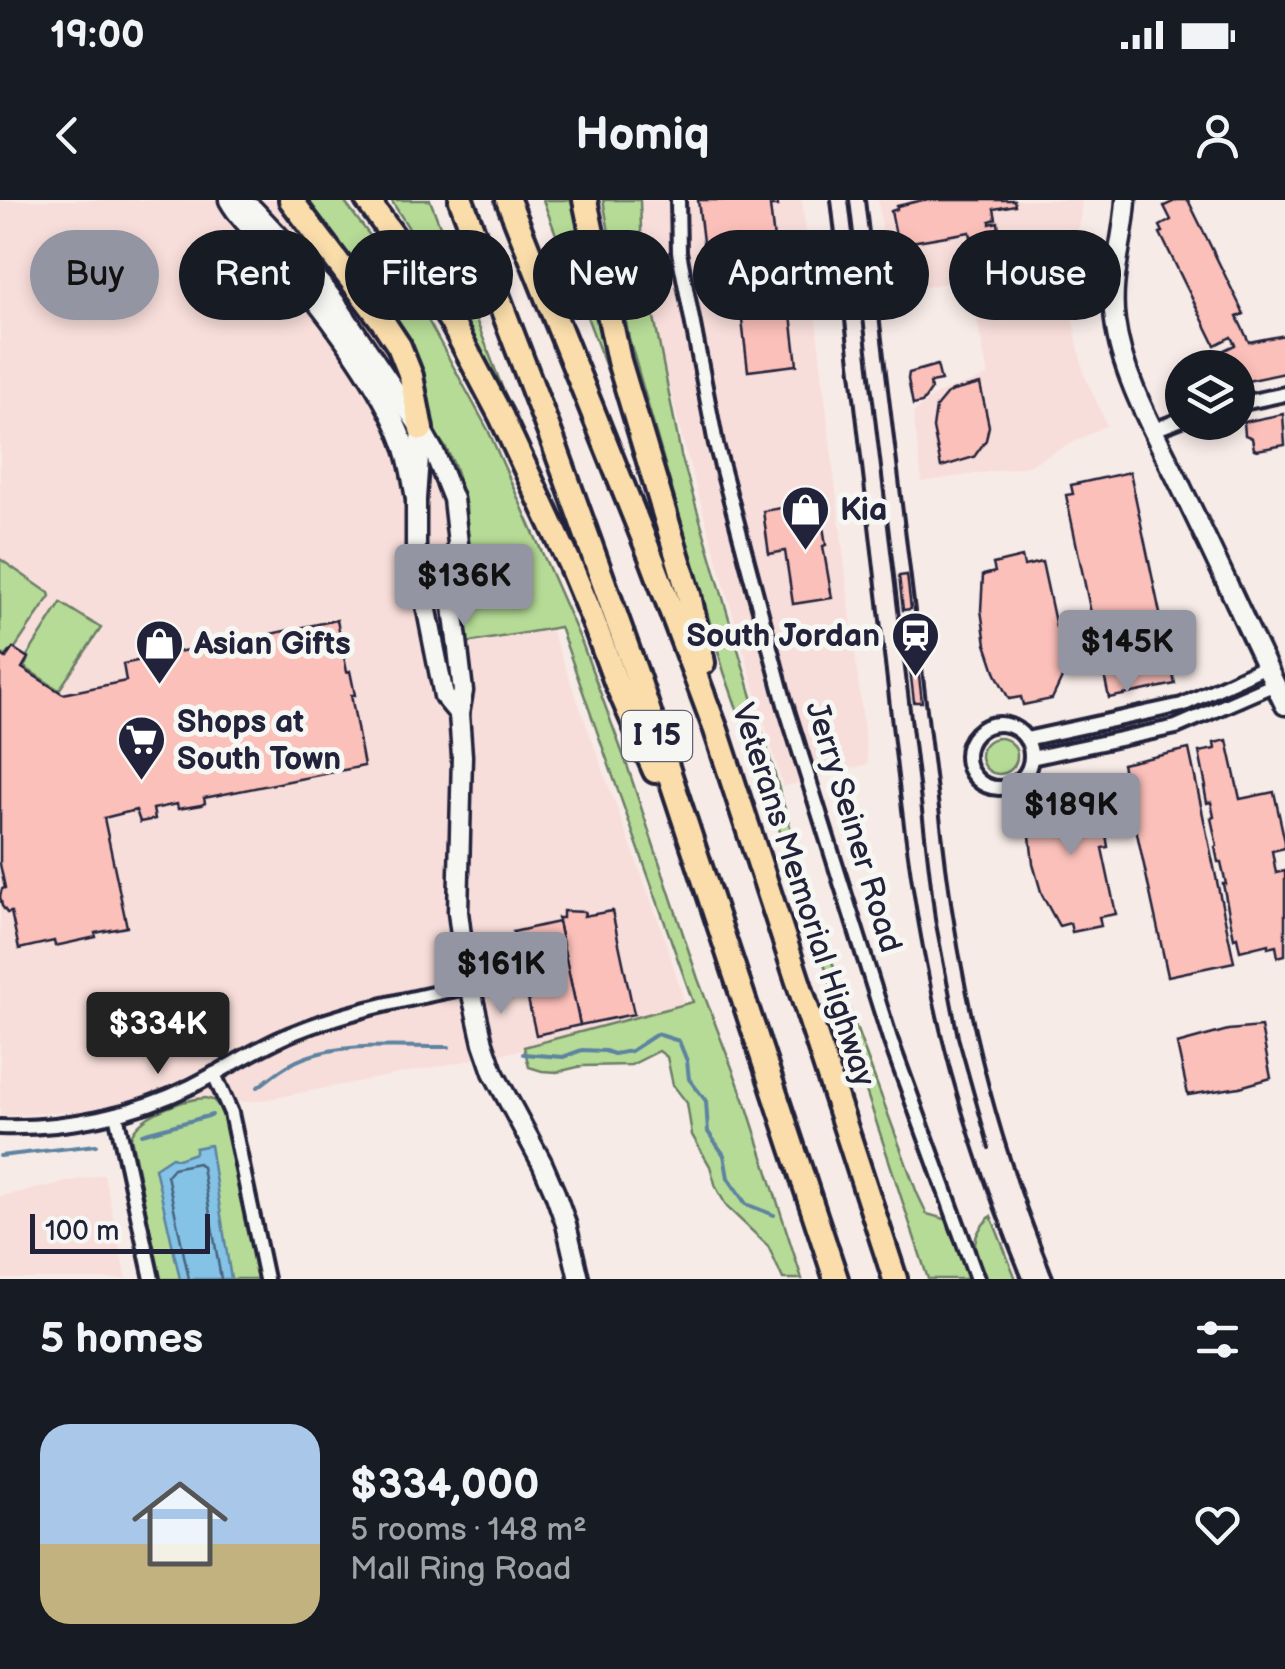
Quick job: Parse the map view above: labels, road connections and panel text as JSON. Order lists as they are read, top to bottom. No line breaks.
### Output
{"streets":{"highway":["I 15","Veterans Memorial Highway"],"street":["Jerry Seiner Road"]},"places":{"shop":["Kia","Asian Gifts"],"station":["South Jordan"],"supermarket":["Shops at South Town"]},"scale_bar":"100 m","page":{"status":"19:00","header":"Homiq","chip":["Buy","Rent","Filters","New","Apartment","House"],"price":["$136K","$145K","$189K","$161K","$334K"],"scale":"100 m","heading":"5 homes","list":[{"name":"$334,000","note":"5 rooms · 148 m² · Mall Ring Road"}]}}
